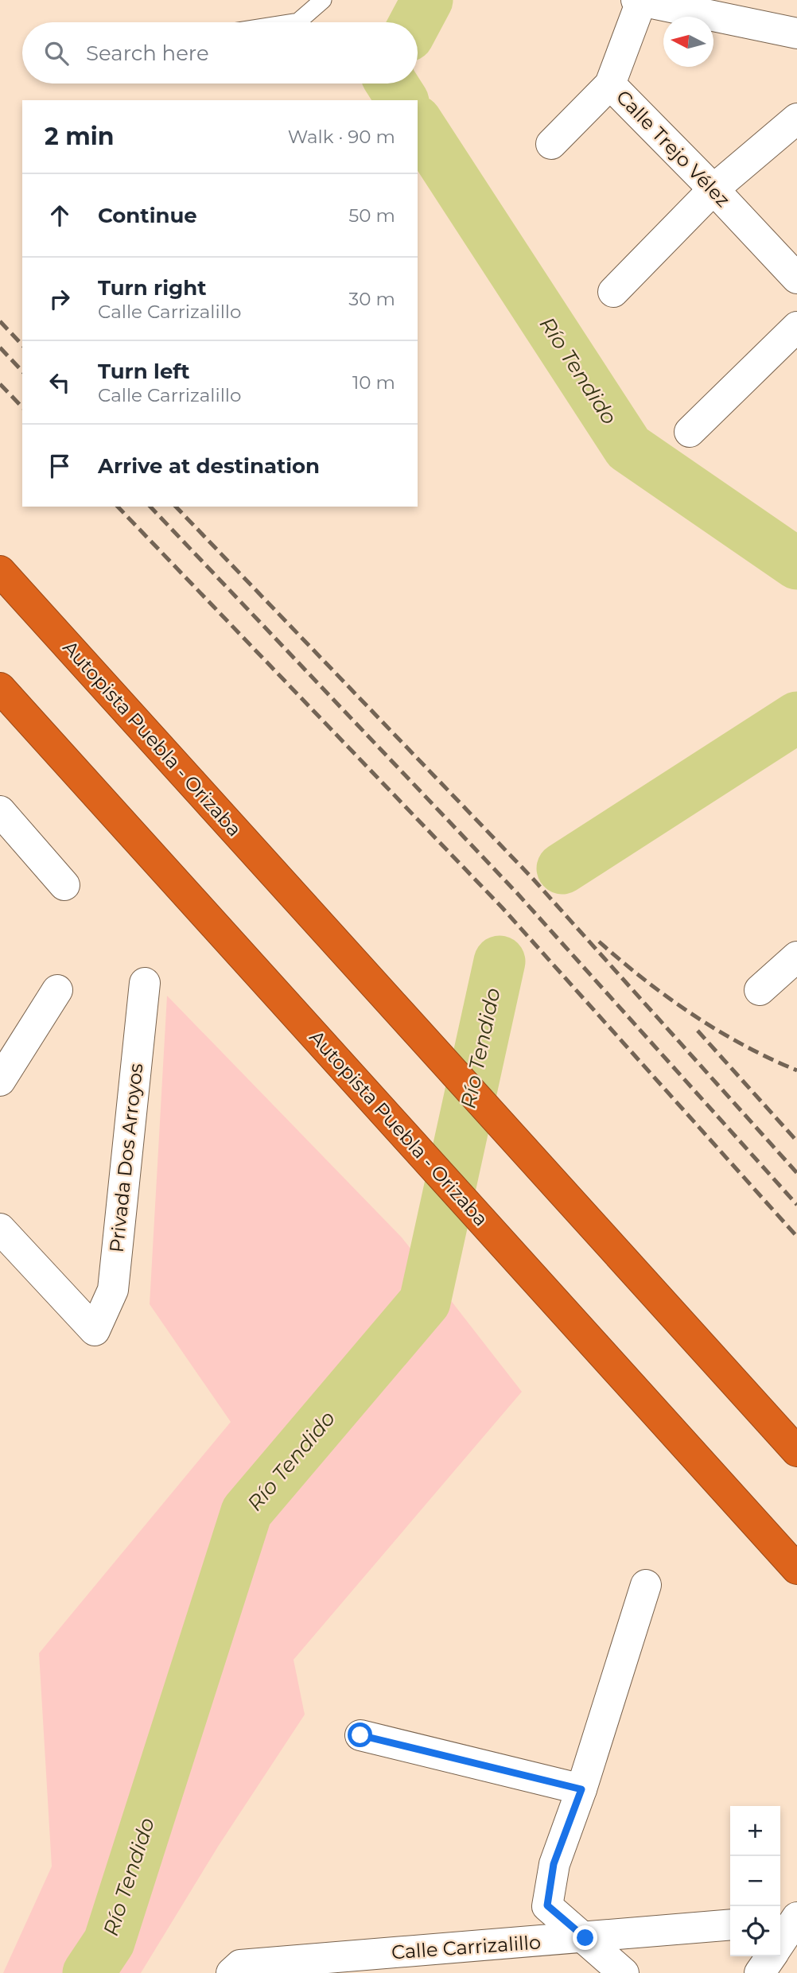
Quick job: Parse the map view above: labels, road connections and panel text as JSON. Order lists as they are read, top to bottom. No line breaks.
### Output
{"streets":{"highway":["Autopista Puebla - Orizaba"],"street":["Calle Trejo Vélez","Privada Dos Arroyos","Calle Carrizalillo"]},"water":["Río Tendido"],"north":"left","page":{"search":"Search here","heading":["2 min","Walk · 90 m"],"list":[["Continue","50 m"],["Turn right","Calle Carrizalillo","30 m"],["Turn left","Calle Carrizalillo","10 m"],"Arrive at destination"],"map_buttons":["+","−"]}}
